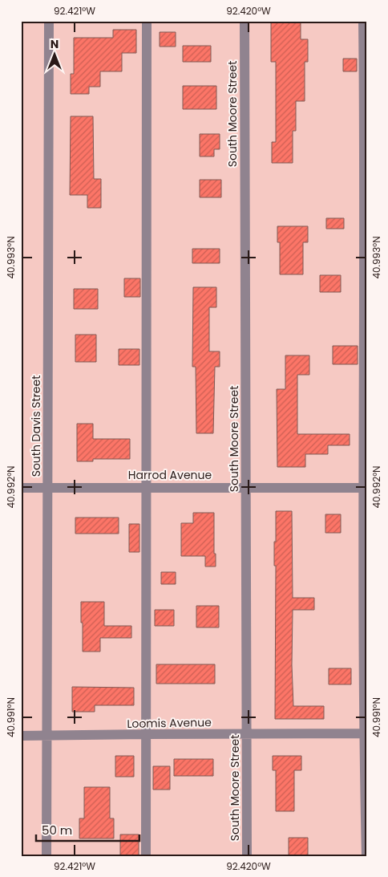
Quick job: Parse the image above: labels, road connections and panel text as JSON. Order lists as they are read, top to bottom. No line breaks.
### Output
{"streets":{"street":["South Moore Street","South Davis Street","Harrod Avenue","Loomis Avenue"]},"crossings":[["South Moore Street","Harrod Avenue"],["South Moore Street","Loomis Avenue"],["South Davis Street","Harrod Avenue"],["South Davis Street","Loomis Avenue"]],"scale_bar":"50 m","north":"top","coordinates":["92.421°W","92.420°W","40.993°N","40.992°N","40.991°N"]}
